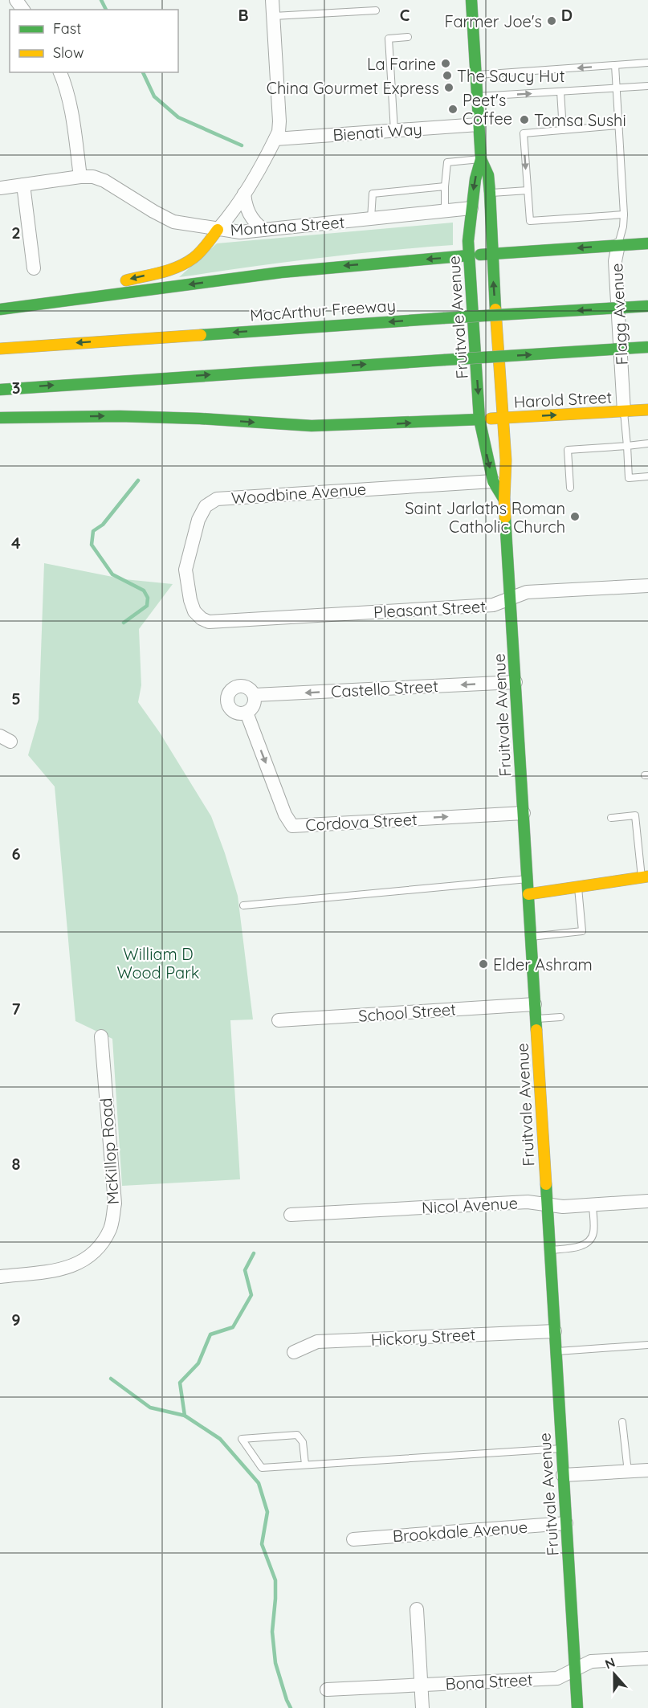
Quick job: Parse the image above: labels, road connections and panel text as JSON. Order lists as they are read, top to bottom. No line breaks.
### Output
{"streets":{"main road":["MacArthur Freeway","Fruitvale Avenue","Harold Street"],"street":["Bienati Way","Montana Street","Flagg Avenue","Woodbine Avenue","Pleasant Street","Castello Street","Cordova Street","School Street","McKillop Road","Nicol Avenue","Hickory Street","Brookdale Avenue","Bona Street"]},"crossings":[["Bienati Way","Fruitvale Avenue"],["Montana Street","Fruitvale Avenue"],["Flagg Avenue","Harold Street"],["Fruitvale Avenue","Harold Street"],["Fruitvale Avenue","Woodbine Avenue"],["Fruitvale Avenue","Pleasant Street"],["Fruitvale Avenue","Castello Street"],["Fruitvale Avenue","Cordova Street"],["Fruitvale Avenue","School Street"],["Fruitvale Avenue","Nicol Avenue"],["Fruitvale Avenue","Hickory Street"],["Fruitvale Avenue","Brookdale Avenue"],["Fruitvale Avenue","Bona Street"],["Woodbine Avenue","Pleasant Street"],["Castello Street","Cordova Street"]],"one_way":["Castello Street","Cordova Street"],"parks":["William D Wood Park"],"places":["Farmer Joe's","La Farine","The Saucy Hut","China Gourmet Express","Peet's Coffee","Tomsa Sushi","Saint Jarlaths Roman Catholic Church","Elder Ashram"],"legend":["Fast","Slow"],"north":"top","grid":{"columns":["B","C","D"],"rows":["2","3","4","5","6","7","8","9"]}}
